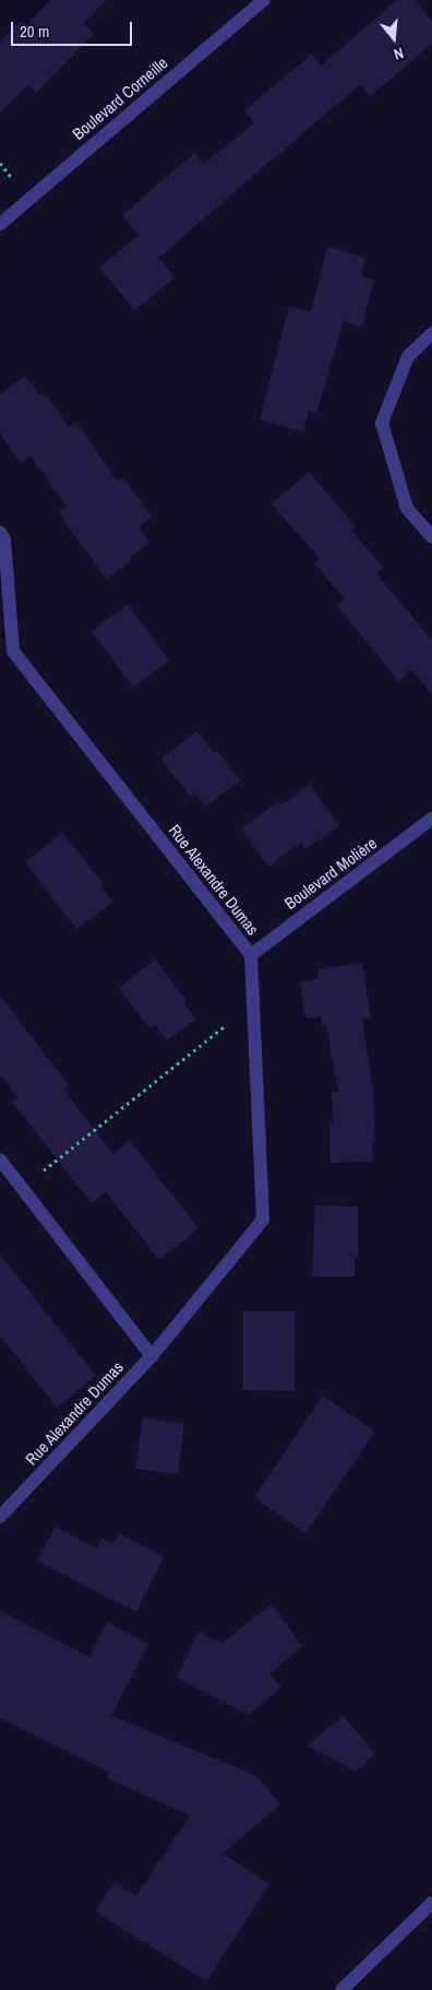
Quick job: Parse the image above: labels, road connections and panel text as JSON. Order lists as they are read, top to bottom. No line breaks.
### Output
{"streets":{"street":["Boulevard Corneille","Boulevard Molière","Rue Alexandre Dumas"]},"crossings":[["Boulevard Molière","Rue Alexandre Dumas"]],"scale_bar":"20 m","north":"bottom"}
